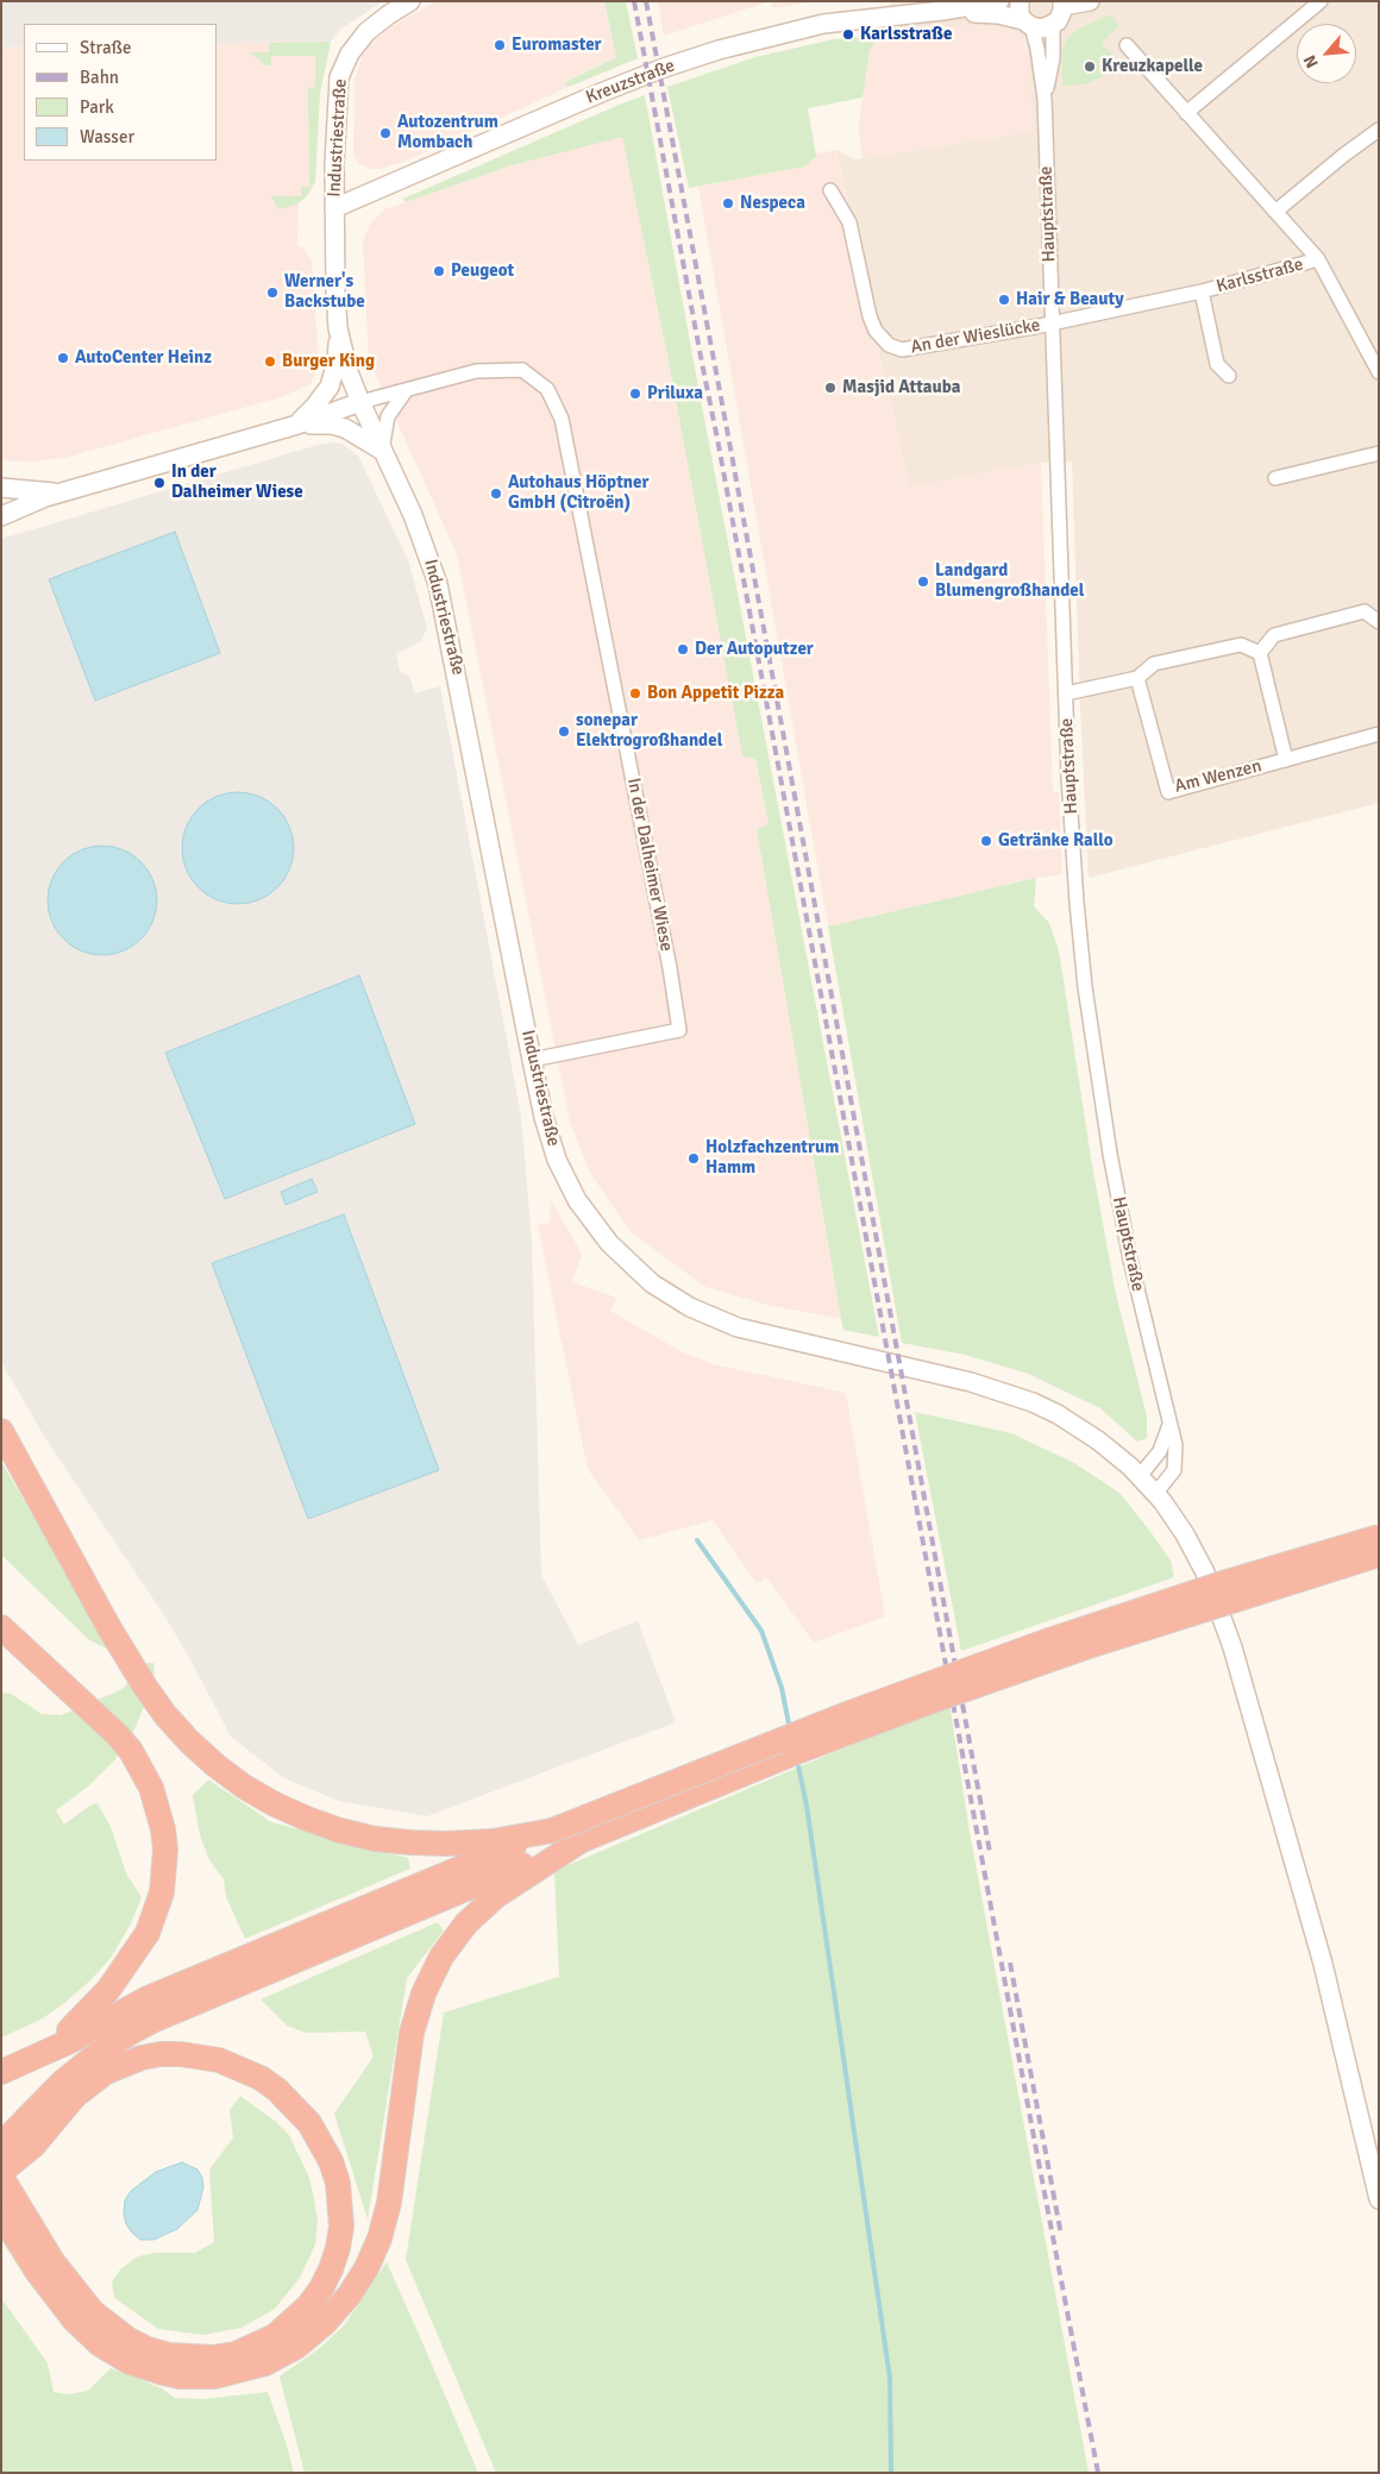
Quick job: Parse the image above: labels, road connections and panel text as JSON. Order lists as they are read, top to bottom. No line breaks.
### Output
{"streets":{"main road":["Kreuzstraße","Industriestraße","Hauptstraße","In der Dalheimer Wiese"],"street":["Karlsstraße","An der Wieslücke","Am Wenzen"]},"crossings":[["Kreuzstraße","Industriestraße"],["Kreuzstraße","Hauptstraße"],["Industriestraße","Hauptstraße"],["Industriestraße","In der Dalheimer Wiese"],["Hauptstraße","Karlsstraße"],["Hauptstraße","An der Wieslücke"],["Karlsstraße","An der Wieslücke"]],"places":["Karlsstraße","Euromaster","Kreuzkapelle","Autozentrum Mombach","Nespeca","Peugeot","Werner's Backstube","Hair & Beauty","AutoCenter Heinz","Burger King","Masjid Attauba","Priluxa","In der Dalheimer Wiese","Autohaus Höptner GmbH (Citroën)","Landgard Blumengroßhandel","Der Autoputzer","Bon Appetit Pizza","sonepar Elektrogroßhandel","Getränke Rallo","Holzfachzentrum Hamm"],"legend":["Straße","Bahn","Park","Wasser"],"north":"bottom left"}
